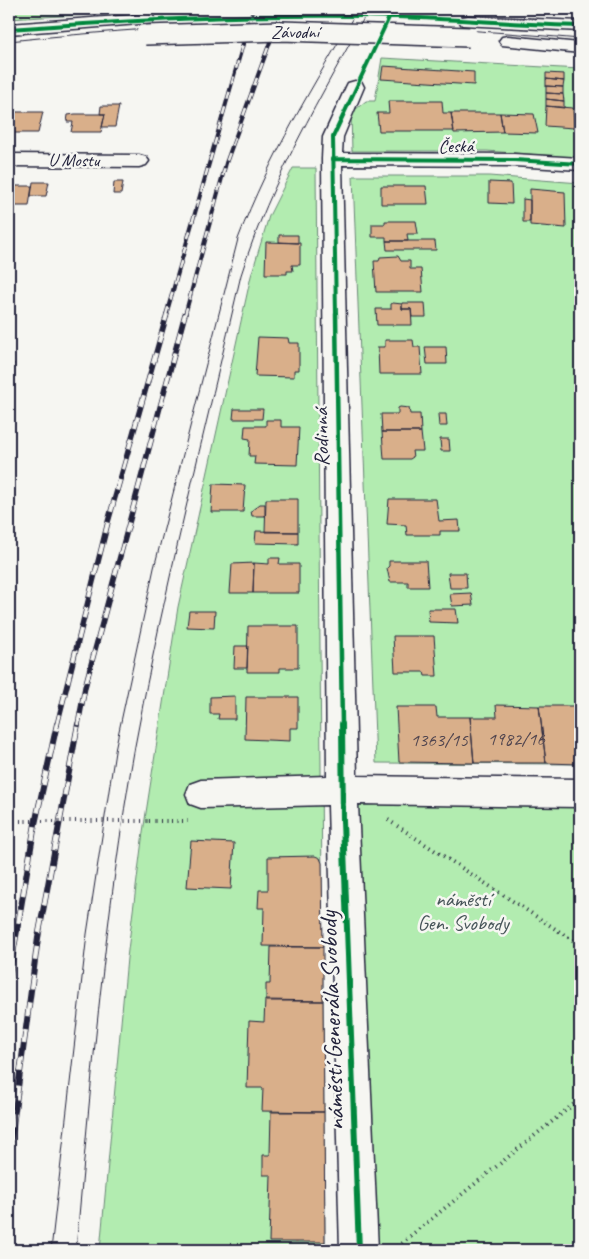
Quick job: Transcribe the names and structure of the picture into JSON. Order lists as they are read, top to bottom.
{
  "streets": {
    "street": [
      "Závodní",
      "Česká",
      "U Mostu",
      "Rodinná",
      "náměstí Generála Svobody"
    ]
  },
  "crossings": [
    ["Česká", "Rodinná"],
    ["Rodinná", "náměstí Generála Svobody"]
  ],
  "parks": ["náměstí Gen. Svobody"],
  "house_numbers": ["1982/16", "1363/15"]
}
